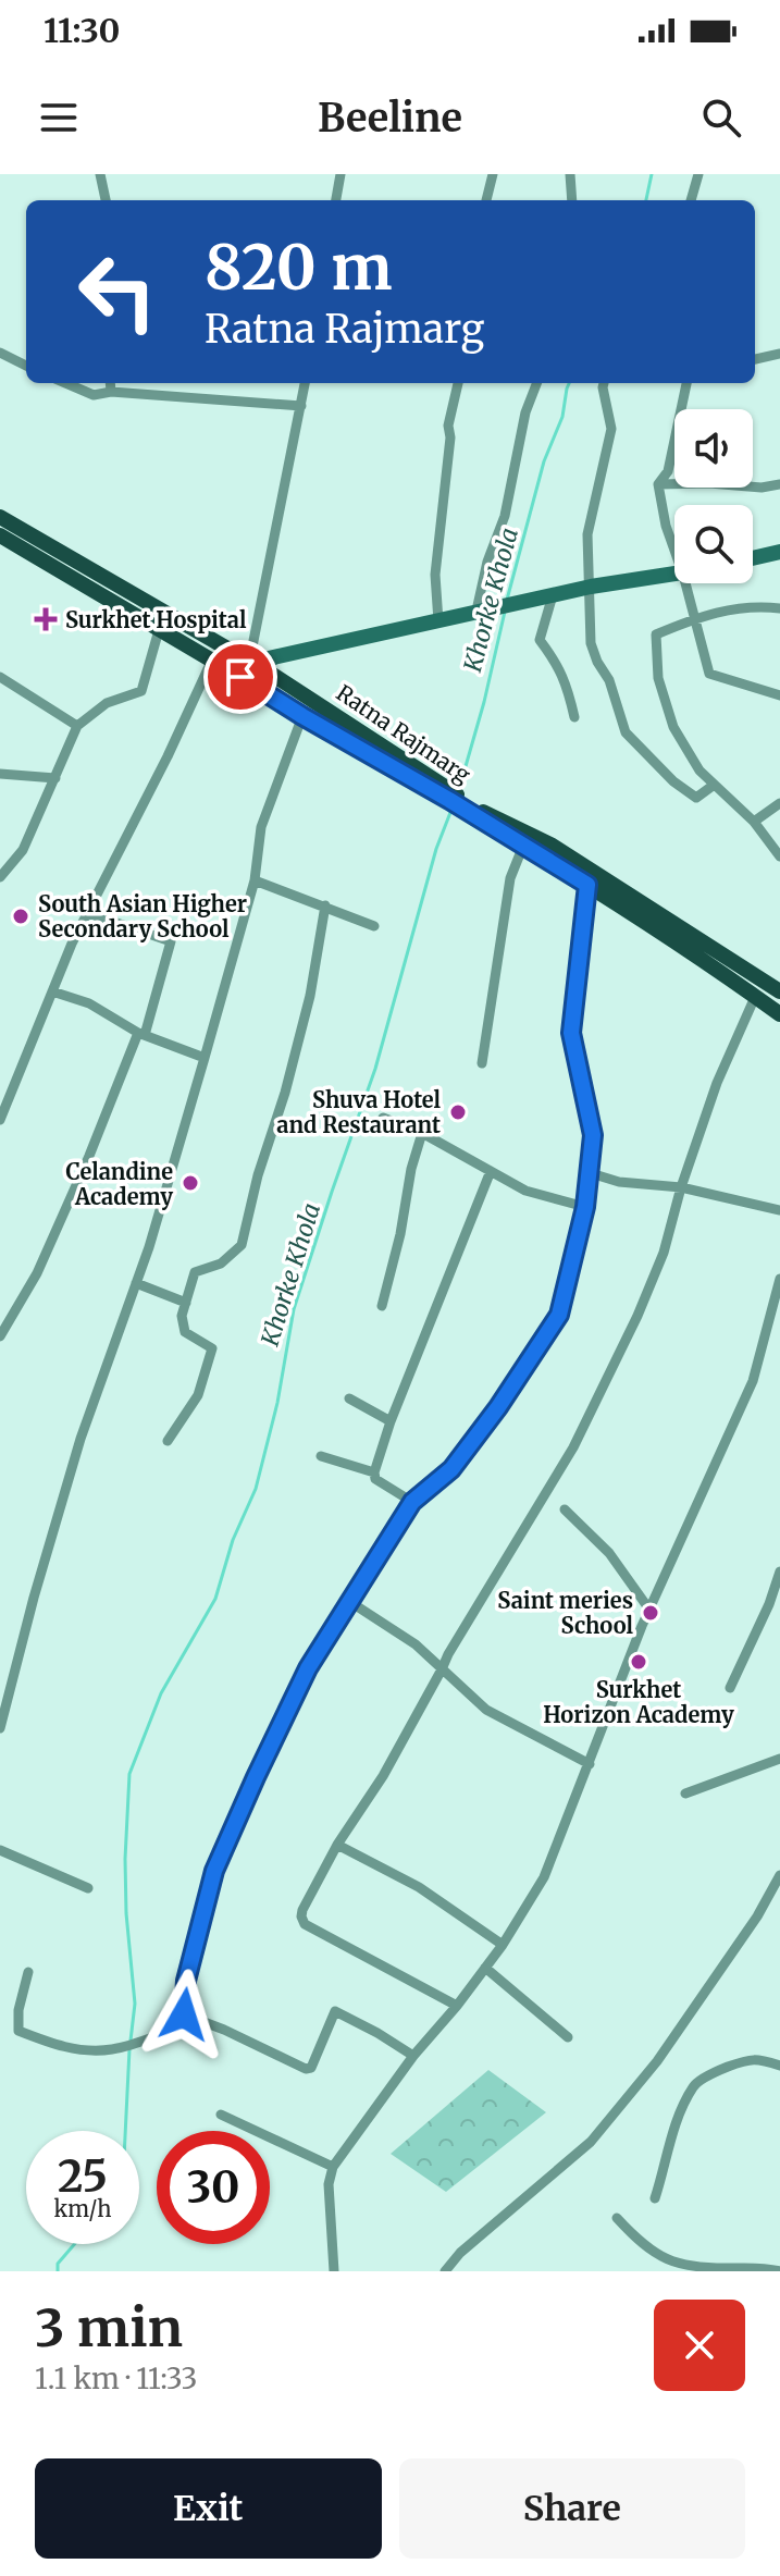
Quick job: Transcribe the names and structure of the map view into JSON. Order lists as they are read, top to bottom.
{
  "streets": {
    "main road": ["Ratna Rajmarg"]
  },
  "water": ["Khorke Khola"],
  "places": {
    "health": ["Surkhet Hospital"],
    "other": [
      "South Asian Higher Secondary School",
      "Shuva Hotel and Restaurant",
      "Celandine Academy",
      "Saint meries School",
      "Surkhet Horizon Academy"
    ]
  },
  "page": {
    "status": "11:30",
    "header": "Beeline",
    "turn": ["820 m", "Ratna Rajmarg"],
    "speed": "25 km/h",
    "limit": "30",
    "heading": ["3 min", "1.1 km · 11:33"],
    "buttons": ["Exit", "Share"]
  }
}
